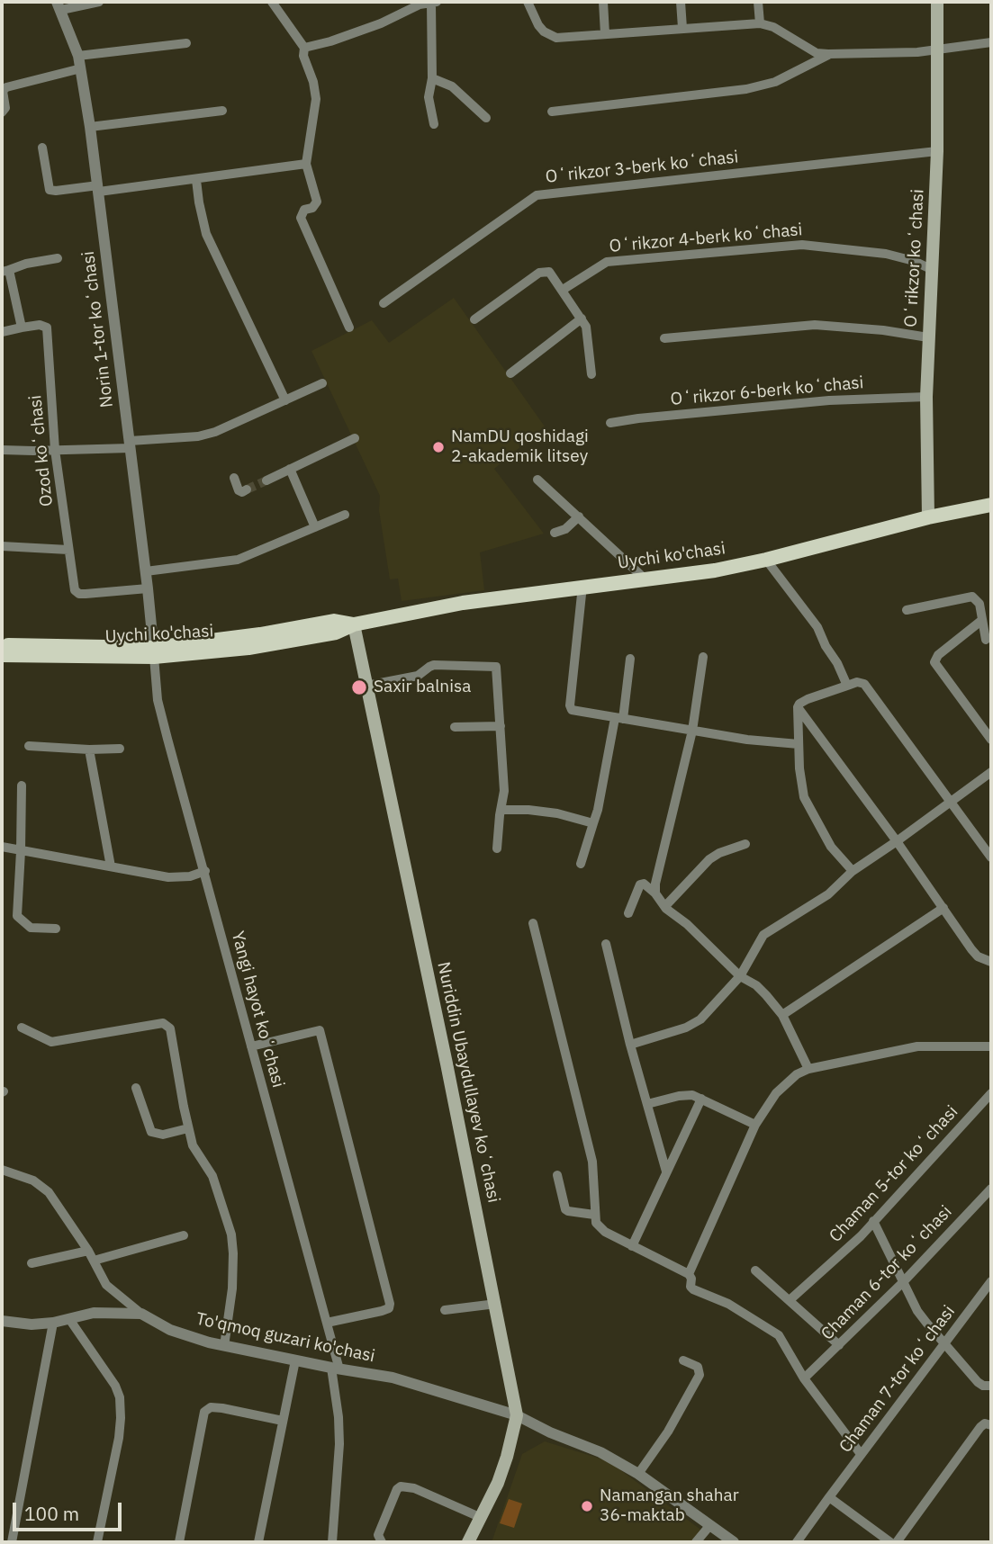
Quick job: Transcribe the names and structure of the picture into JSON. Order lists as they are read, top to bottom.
{
  "streets": {
    "main road": ["Oʻrikzor koʻchasi", "Uychi ko'chasi", "Nuriddin Ubaydullayev koʻchasi"],
    "street": [
      "Oʻrikzor 3-berk koʻchasi",
      "Oʻrikzor 4-berk koʻchasi",
      "Norin 1-tor koʻchasi",
      "Oʻrikzor 6-berk koʻchasi",
      "Ozod koʻchasi",
      "Yangi hayot koʻchasi",
      "Chaman 5-tor koʻchasi",
      "Chaman 6-tor koʻchasi",
      "To'qmoq guzari ko'chasi",
      "Chaman 7-tor koʻchasi"
    ]
  },
  "crossings": [
    ["Oʻrikzor 3-berk koʻchasi", "Oʻrikzor koʻchasi"],
    ["Oʻrikzor 4-berk koʻchasi", "Oʻrikzor koʻchasi"],
    ["Oʻrikzor koʻchasi", "Oʻrikzor 6-berk koʻchasi"],
    ["Oʻrikzor koʻchasi", "Uychi ko'chasi"],
    ["Norin 1-tor koʻchasi", "Ozod koʻchasi"],
    ["Norin 1-tor koʻchasi", "Uychi ko'chasi"],
    ["Norin 1-tor koʻchasi", "Yangi hayot koʻchasi"],
    ["Uychi ko'chasi", "Yangi hayot koʻchasi"],
    ["Uychi ko'chasi", "Nuriddin Ubaydullayev koʻchasi"],
    ["Yangi hayot koʻchasi", "To'qmoq guzari ko'chasi"],
    ["Nuriddin Ubaydullayev koʻchasi", "To'qmoq guzari ko'chasi"]
  ],
  "places": ["NamDU qoshidagi 2-akademik litsey", "Saxir balnisa", "Namangan shahar 36-maktab"],
  "scale_bar": "100 m"
}
